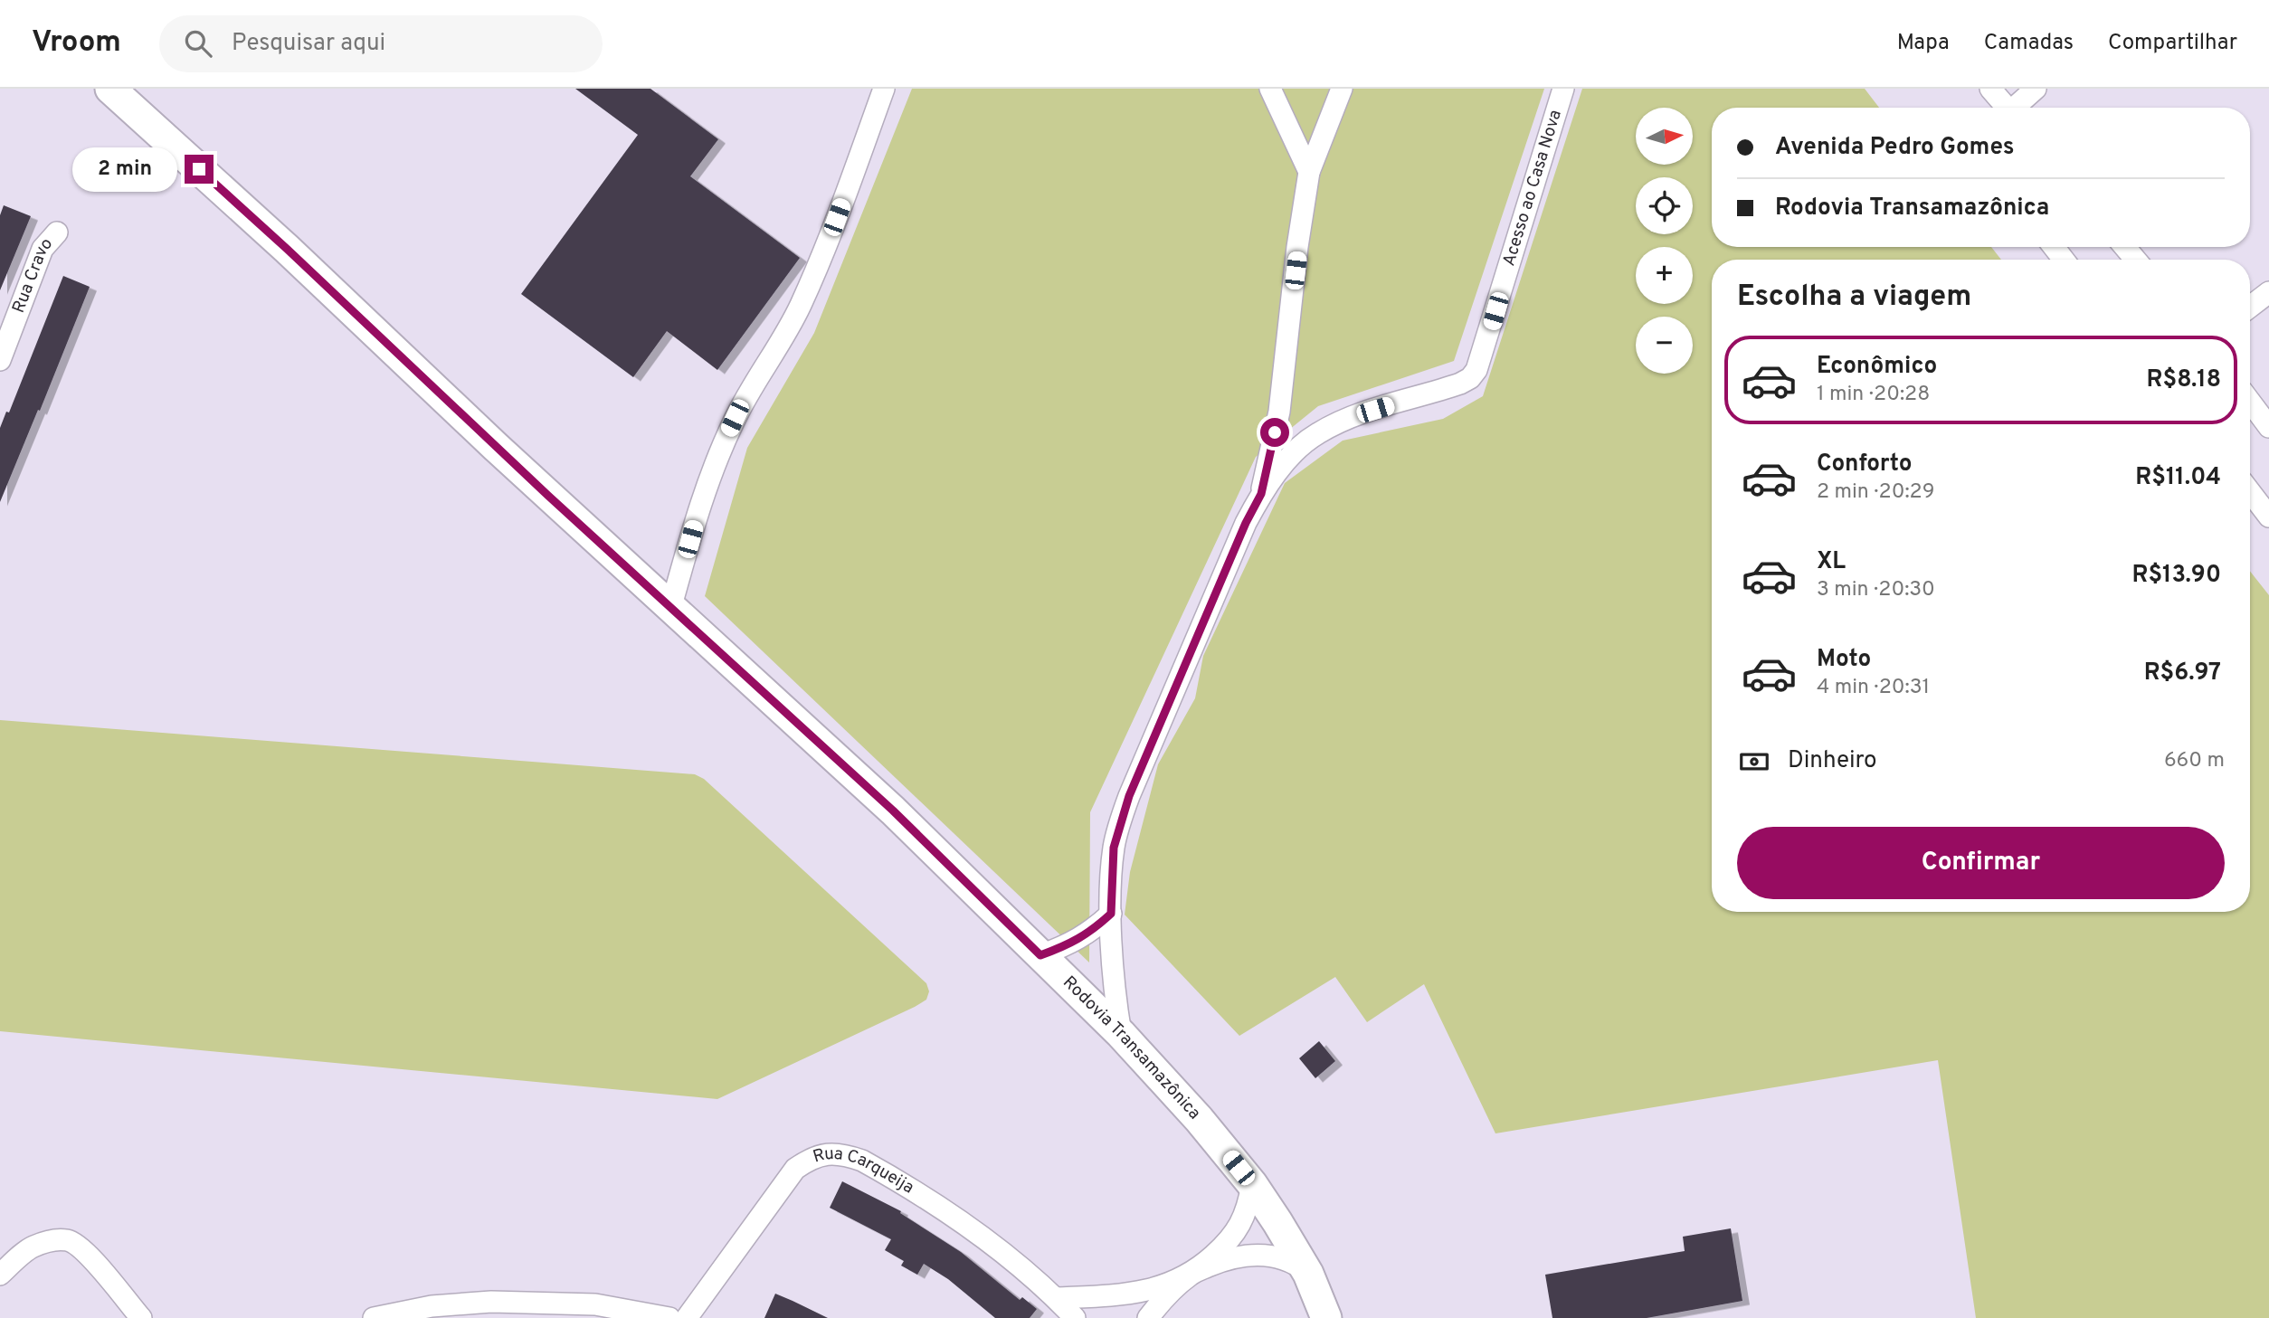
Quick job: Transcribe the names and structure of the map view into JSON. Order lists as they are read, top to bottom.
{
  "streets": {
    "highway": ["Rodovia Transamazônica"],
    "street": ["Acesso ao Casa Nova", "Rua Cravo", "Rua Carqueija"]
  },
  "crossings": [
    ["Acesso ao Casa Nova", "Rodovia Transamazônica"]
  ],
  "north": "right",
  "page": {
    "header": "Vroom",
    "search": "Pesquisar aqui",
    "nav": ["Mapa", "Camadas", "Compartilhar"],
    "map_buttons": ["+", "−"],
    "banner": ["Avenida Pedro Gomes", "Rodovia Transamazônica"],
    "bubble": "2 min",
    "heading": "Escolha a viagem",
    "list": [
      {
        "name": "Econômico",
        "note": "1 min · 20:28",
        "value": "R$8.18"
      },
      {
        "name": "Conforto",
        "note": "2 min · 20:29",
        "value": "R$11.04"
      },
      {
        "name": "XL",
        "note": "3 min · 20:30",
        "value": "R$13.90"
      },
      {
        "name": "Moto",
        "note": "4 min · 20:31",
        "value": "R$6.97"
      }
    ],
    "pay": ["Dinheiro", "660 m"],
    "buttons": "Confirmar"
  }
}
